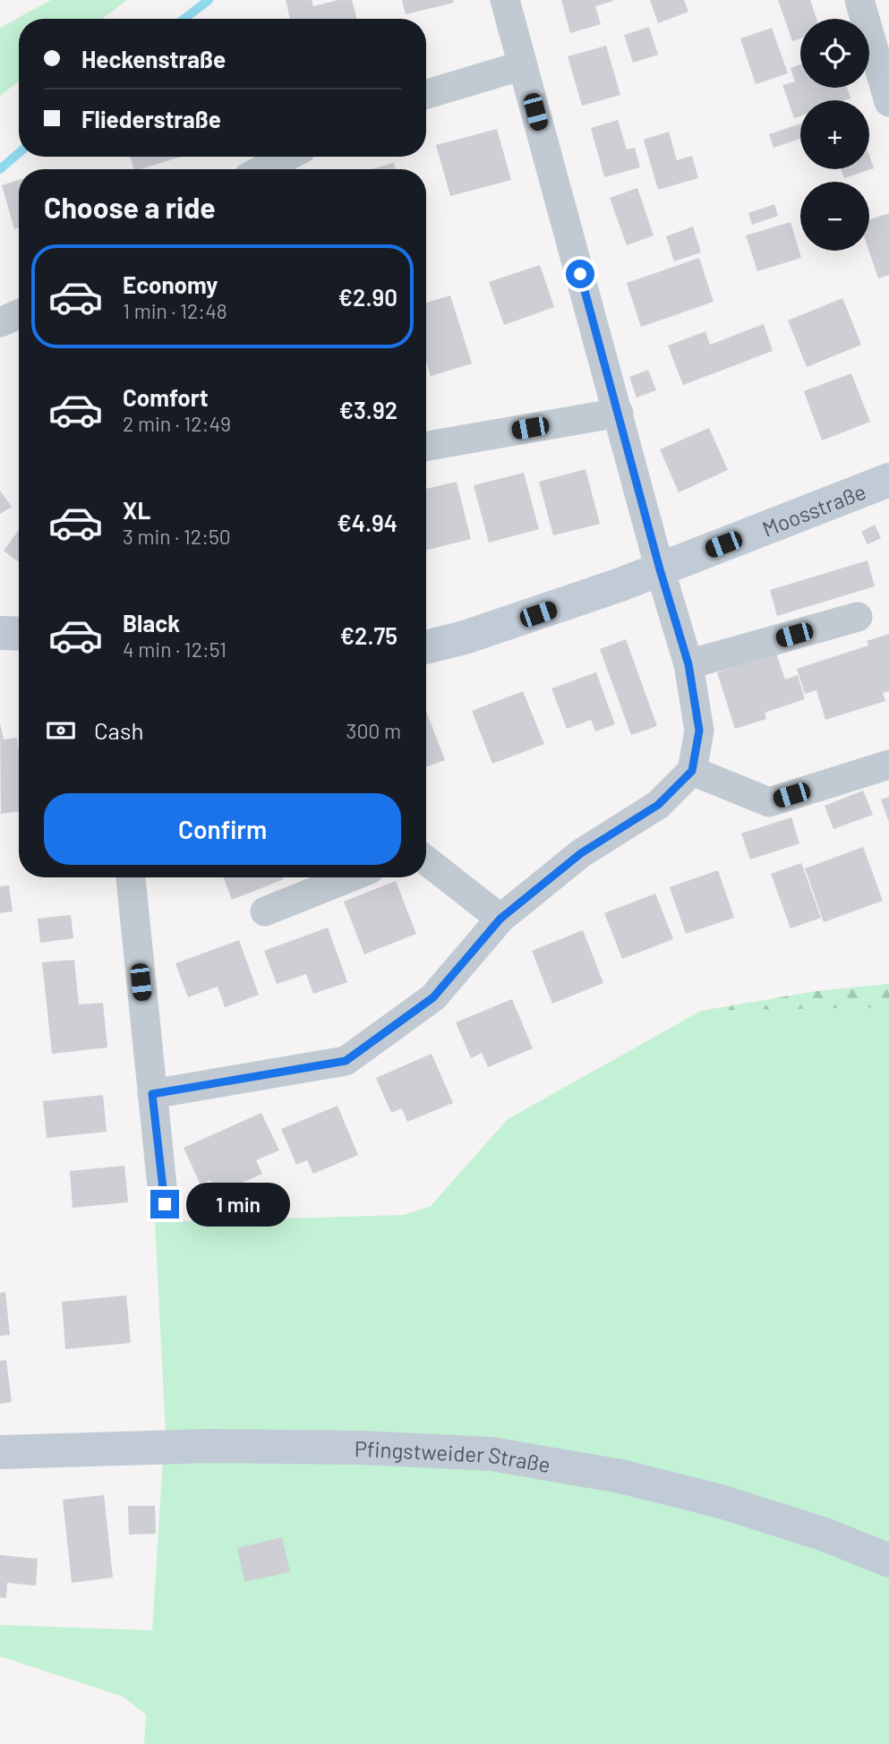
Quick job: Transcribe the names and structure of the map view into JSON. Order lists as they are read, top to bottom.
{
  "streets": {
    "street": ["Moosstraße", "Pfingstweider Straße"]
  },
  "page": {
    "map_buttons": ["+", "−"],
    "banner": ["Heckenstraße", "Fliederstraße"],
    "heading": "Choose a ride",
    "list": [
      {
        "name": "Economy",
        "note": "1 min · 12:48",
        "value": "€2.90"
      },
      {
        "name": "Comfort",
        "note": "2 min · 12:49",
        "value": "€3.92"
      },
      {
        "name": "XL",
        "note": "3 min · 12:50",
        "value": "€4.94"
      },
      {
        "name": "Black",
        "note": "4 min · 12:51",
        "value": "€2.75"
      }
    ],
    "pay": ["Cash", "300 m"],
    "buttons": "Confirm",
    "bubble": "1 min"
  }
}
